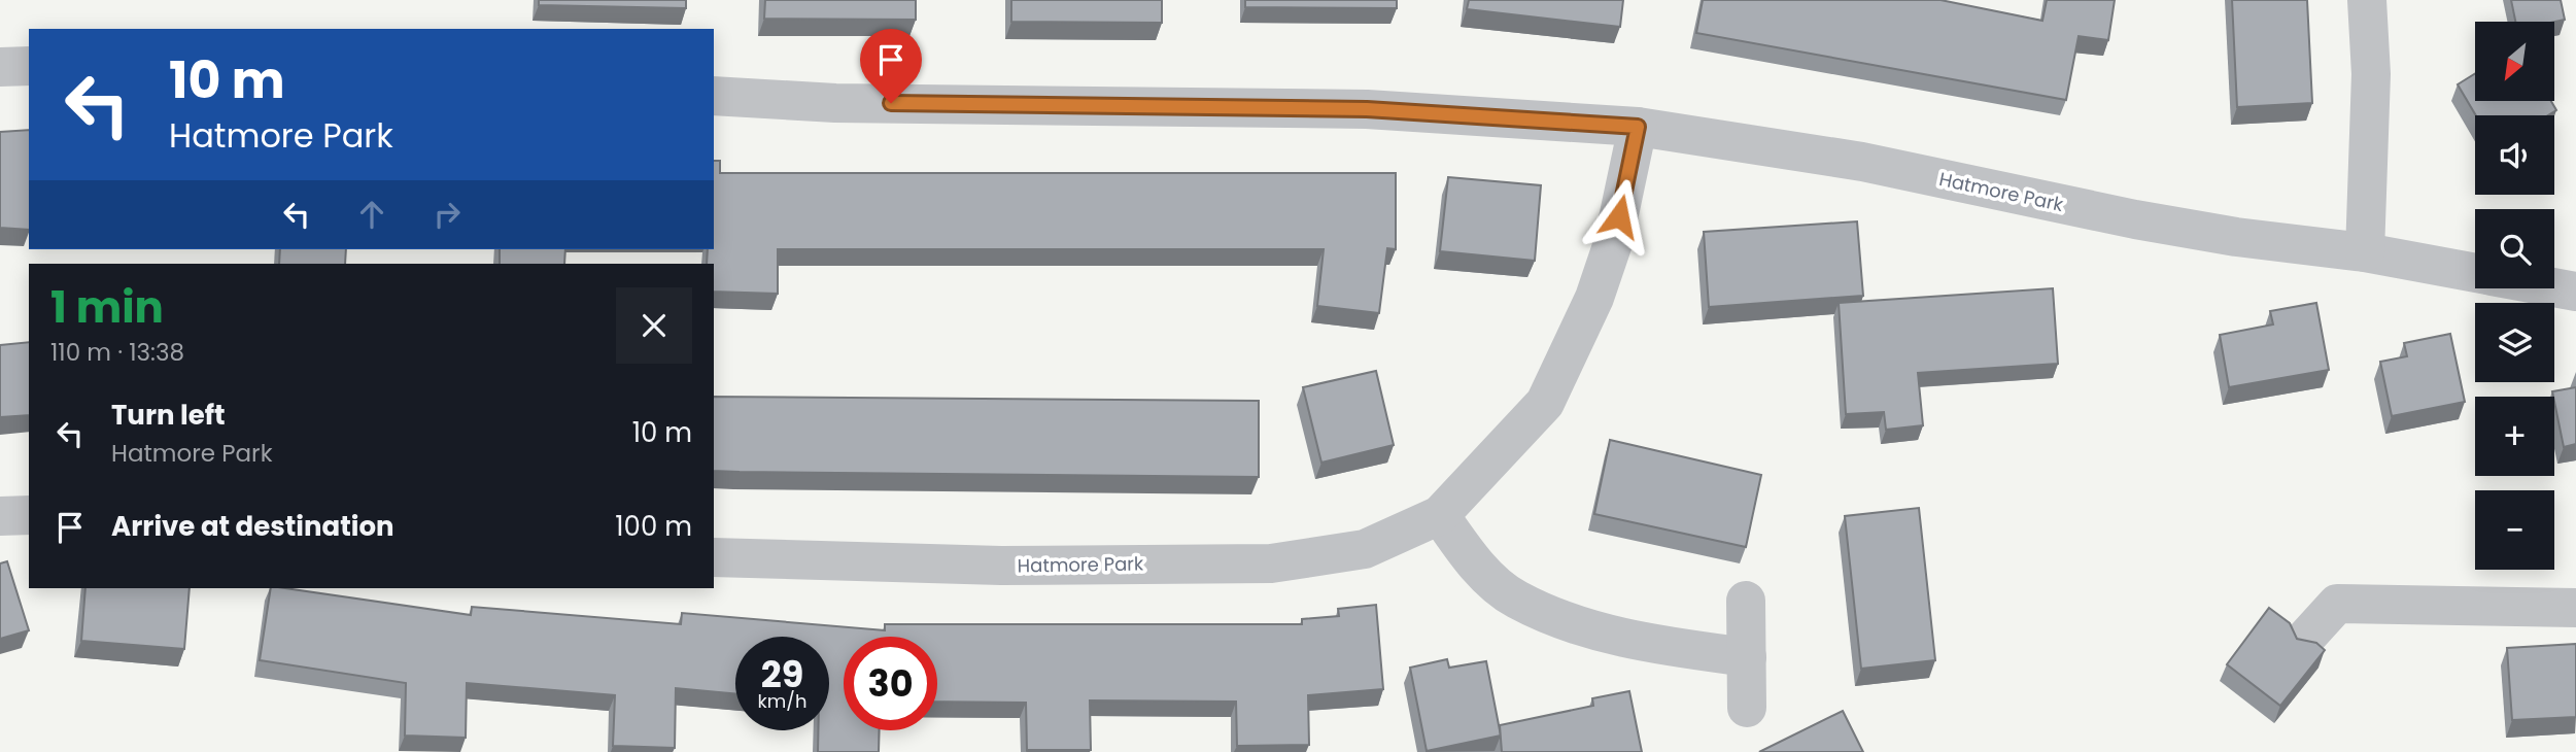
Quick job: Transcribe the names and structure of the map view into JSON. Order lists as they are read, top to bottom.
{
  "streets": {
    "street": ["Hatmore Park"]
  },
  "north": "bottom left",
  "page": {
    "map_buttons": ["+", "−"],
    "turn": ["10 m", "Hatmore Park"],
    "heading": ["1 min", "110 m · 13:38"],
    "list": [
      {
        "name": "Turn left",
        "note": "Hatmore Park",
        "value": "10 m"
      },
      {
        "name": "Arrive at destination",
        "value": "100 m"
      }
    ],
    "speed": "29 km/h",
    "limit": "30"
  }
}
